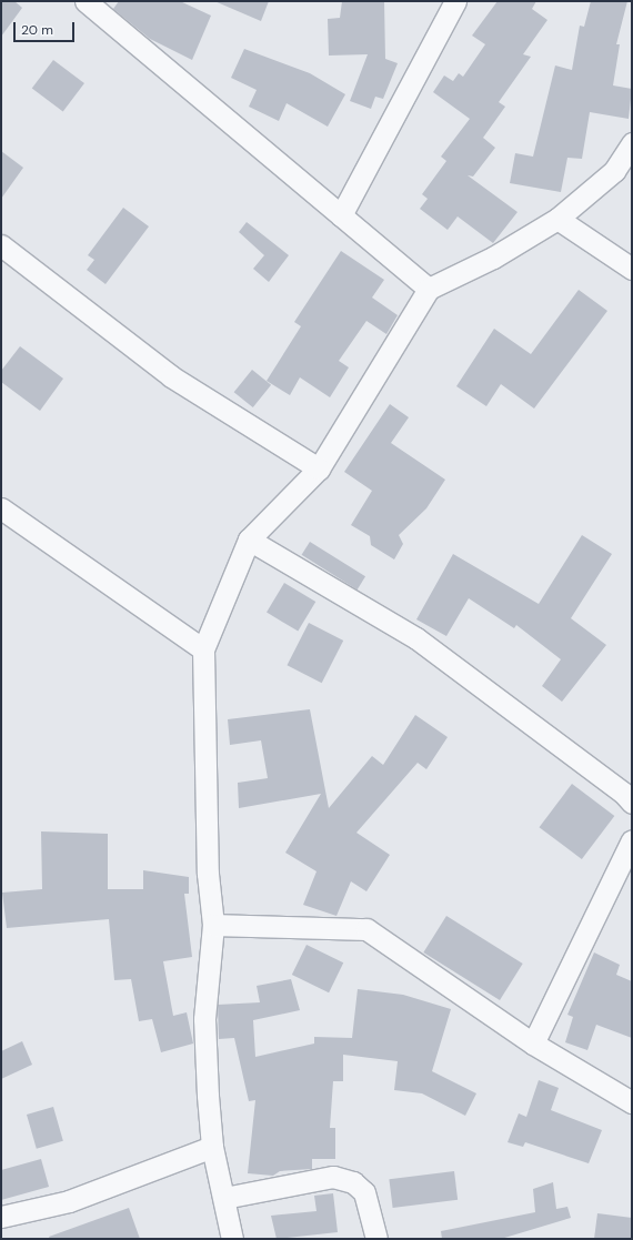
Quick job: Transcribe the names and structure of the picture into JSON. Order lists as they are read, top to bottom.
{
  "scale_bar": "20 m"
}
